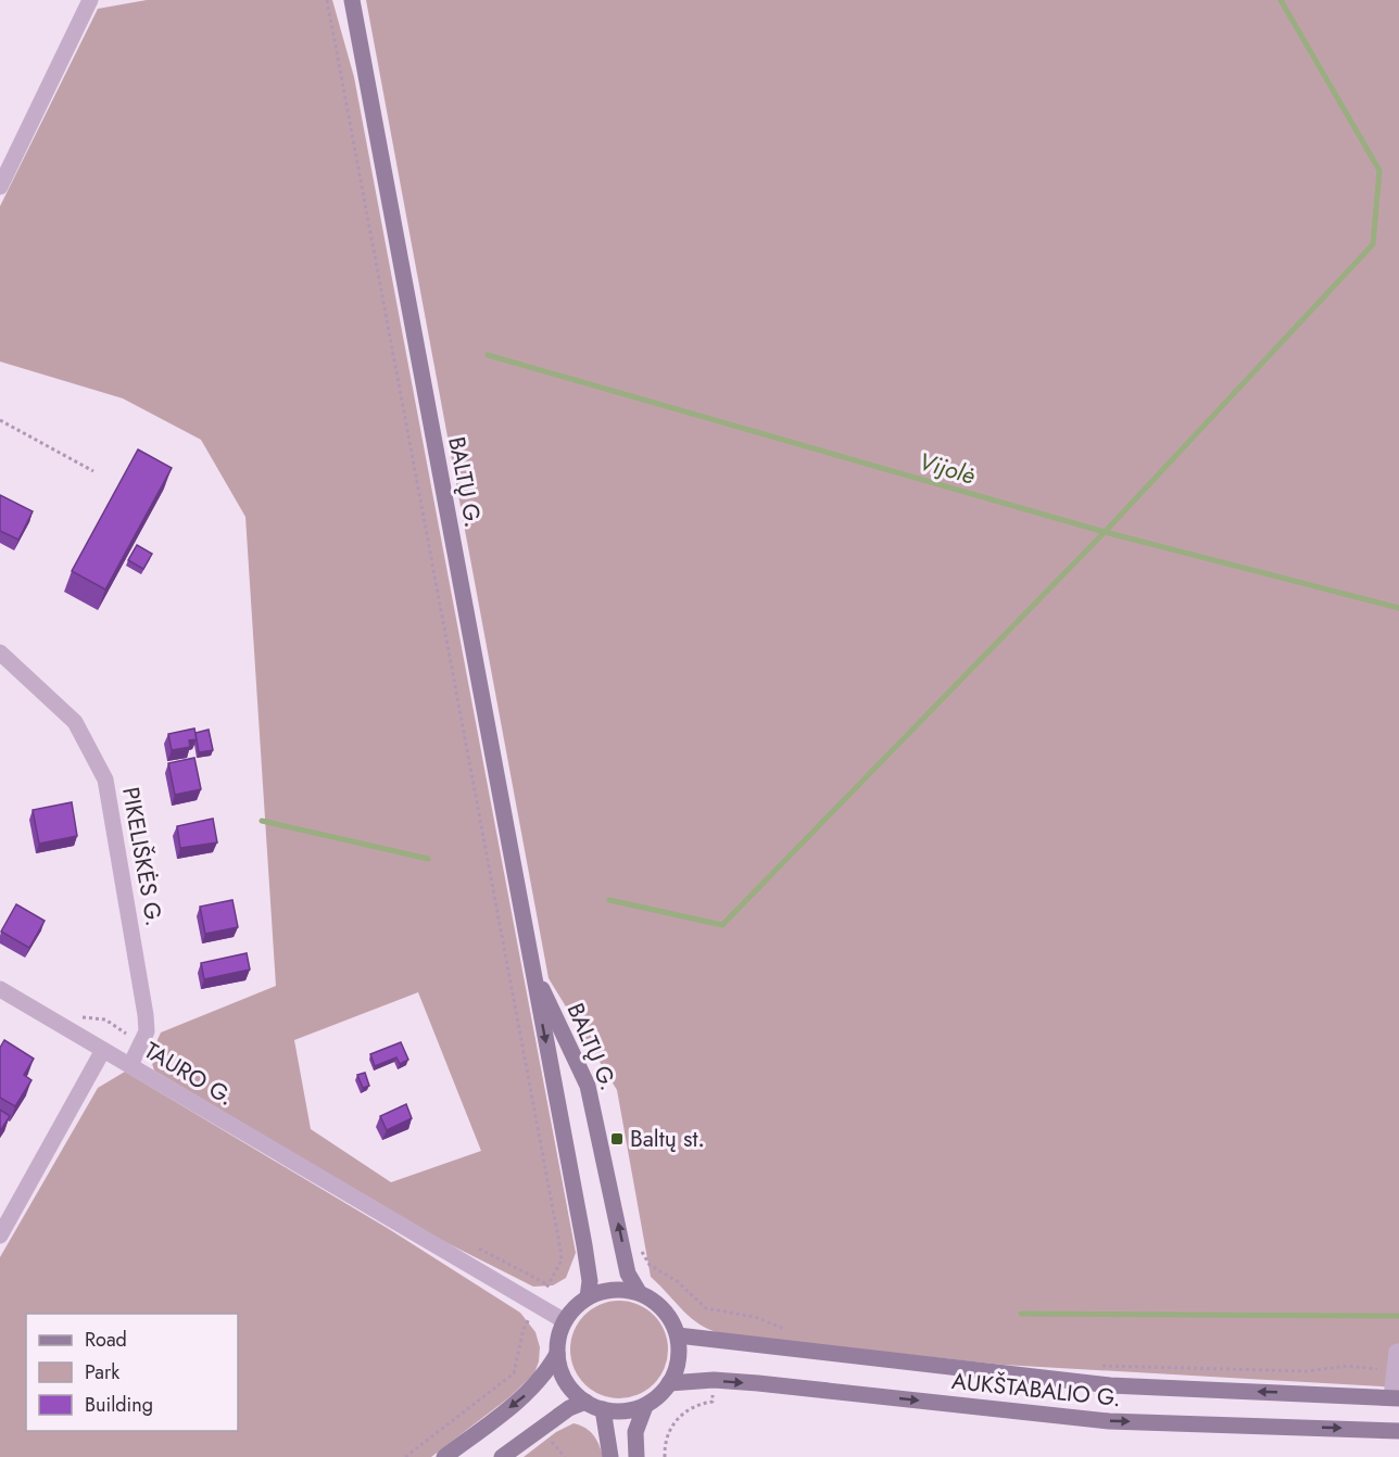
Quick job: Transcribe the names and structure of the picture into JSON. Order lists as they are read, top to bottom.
{
  "streets": {
    "main road": ["BALTŲ G.", "AUKŠTABALIO G."],
    "street": ["PIKELIŠKĖS G.", "TAURO G."]
  },
  "crossings": [
    ["BALTŲ G.", "TAURO G."],
    ["BALTŲ G.", "AUKŠTABALIO G."],
    ["PIKELIŠKĖS G.", "TAURO G."],
    ["TAURO G.", "AUKŠTABALIO G."]
  ],
  "water": ["Vijolė"],
  "places": {
    "transit": ["Baltų st."]
  },
  "legend": ["Road", "Park", "Building"]
}
